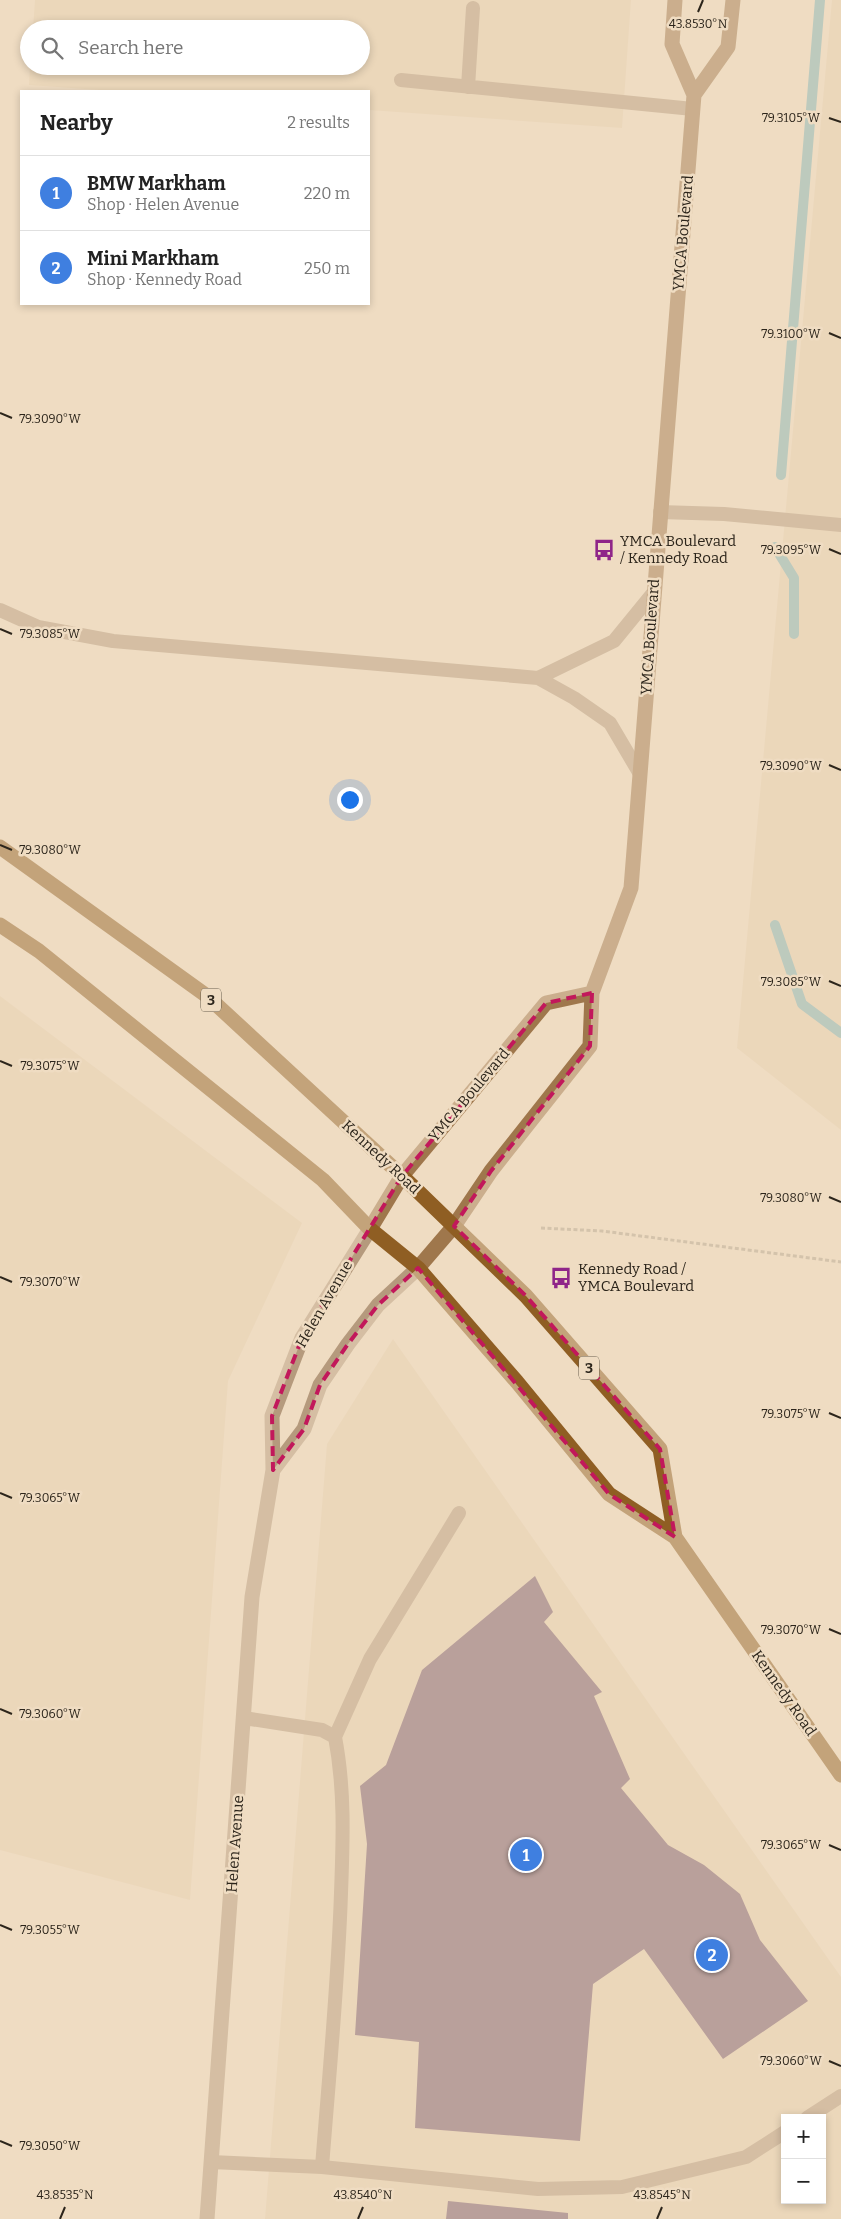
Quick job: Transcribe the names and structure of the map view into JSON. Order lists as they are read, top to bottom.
{
  "streets": {
    "main road": ["YMCA Boulevard", "3", "Kennedy Road"],
    "street": ["Helen Avenue"]
  },
  "crossings": [
    ["YMCA Boulevard", "Kennedy Road"],
    ["YMCA Boulevard", "Helen Avenue"],
    ["Kennedy Road", "Helen Avenue"]
  ],
  "places": {
    "bus stop": ["YMCA Boulevard / Kennedy Road", "Kennedy Road / YMCA Boulevard"]
  },
  "page": {
    "search": "Search here",
    "heading": ["Nearby", "2 results"],
    "list": [
      {
        "mark": "1",
        "name": "BMW Markham",
        "note": "Shop · Helen Avenue",
        "value": "220 m"
      },
      {
        "mark": "2",
        "name": "Mini Markham",
        "note": "Shop · Kennedy Road",
        "value": "250 m"
      }
    ],
    "pins": ["1", "2"],
    "map_buttons": ["+", "−"]
  },
  "coordinates": [
    "43.8530°N",
    "79.3105°W",
    "79.3100°W",
    "79.3090°W",
    "79.3095°W",
    "79.3085°W",
    "79.3080°W",
    "79.3075°W",
    "79.3070°W",
    "79.3065°W",
    "79.3060°W",
    "79.3055°W",
    "79.3050°W",
    "43.8535°N",
    "43.8540°N",
    "43.8545°N"
  ]
}
